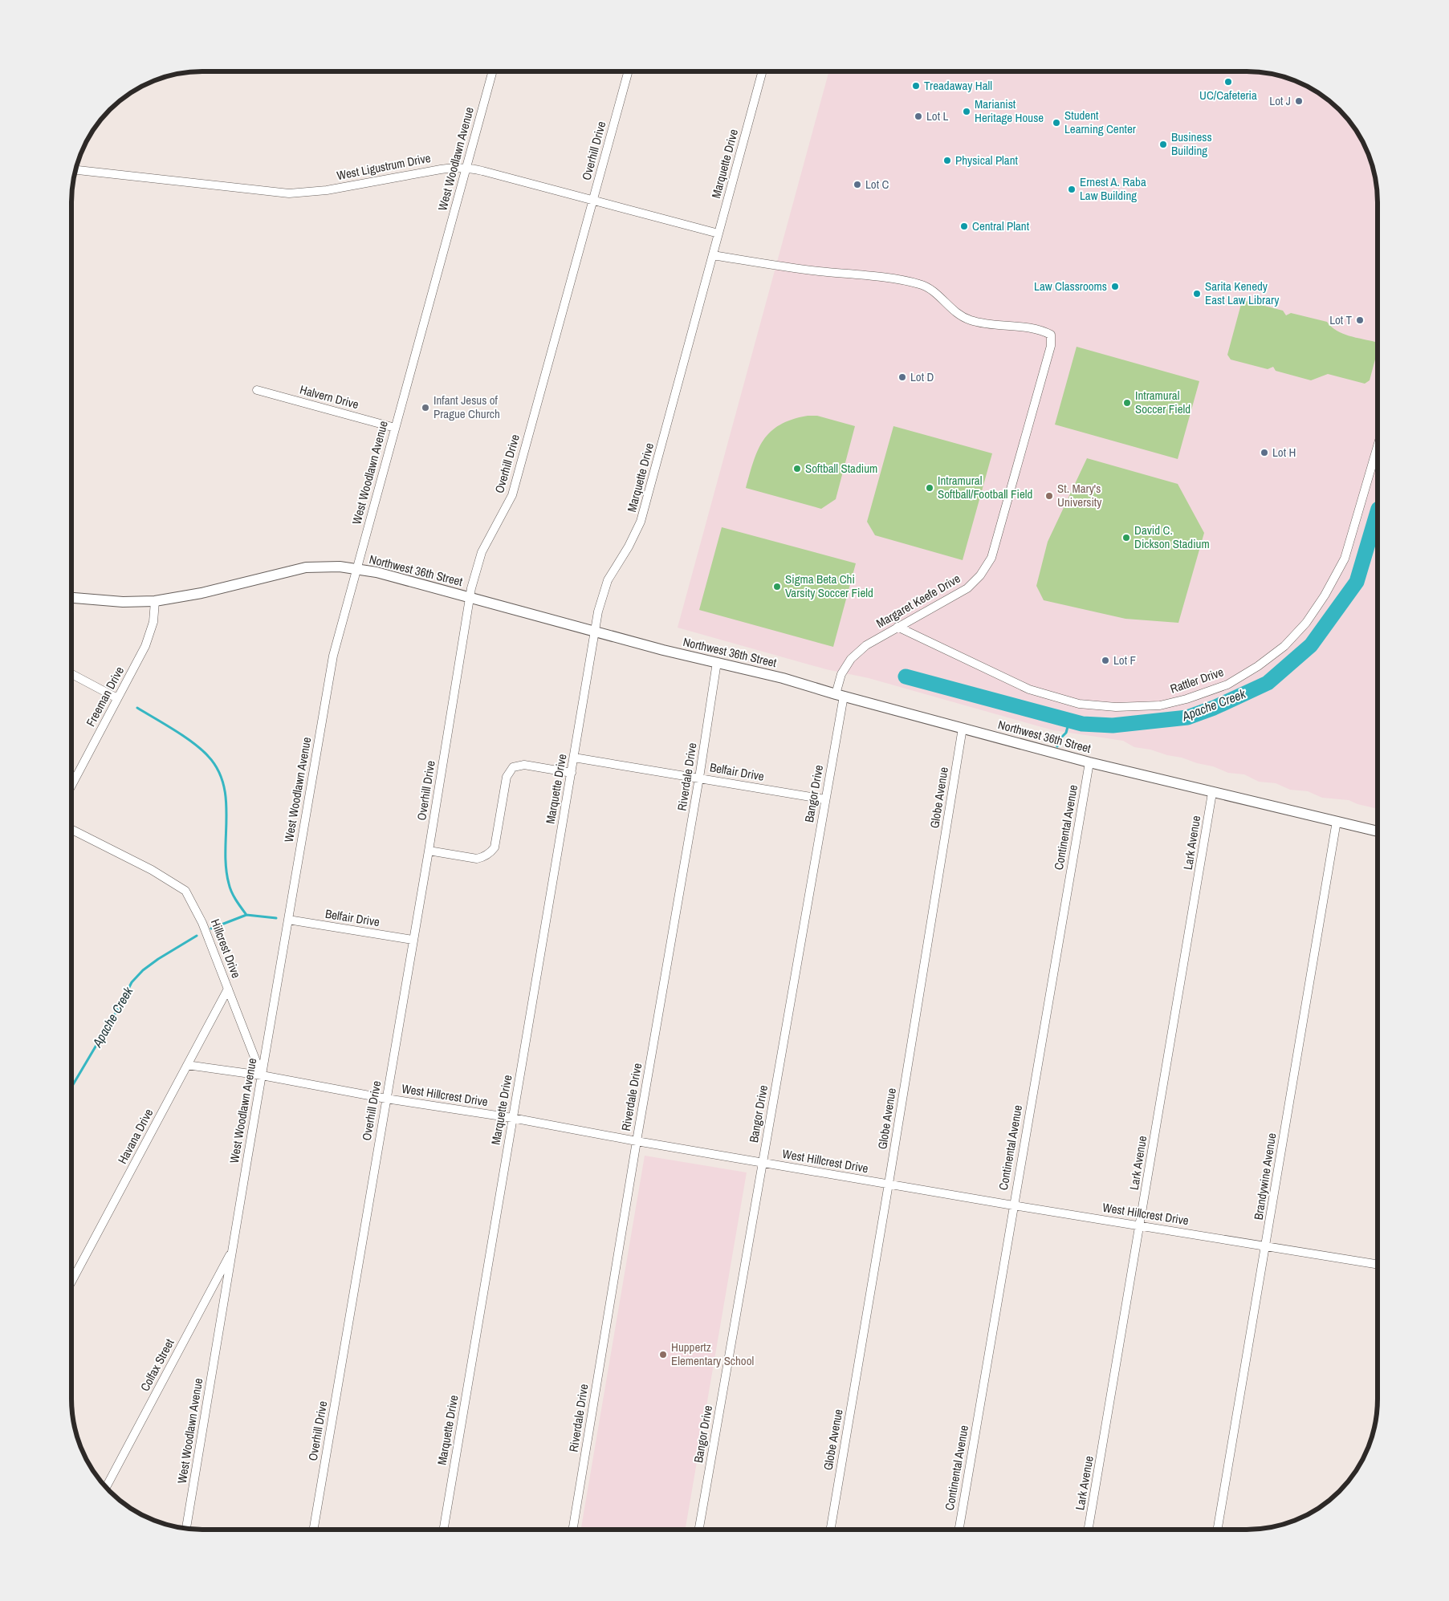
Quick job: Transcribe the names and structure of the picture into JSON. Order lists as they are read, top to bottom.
{
  "streets": {
    "main road": ["Northwest 36th Street"],
    "street": [
      "Overhill Drive",
      "West Woodlawn Avenue",
      "Marquette Drive",
      "West Ligustrum Drive",
      "Halvern Drive",
      "Margaret Keefe Drive",
      "Rattler Drive",
      "Freeman Drive",
      "Belfair Drive",
      "Riverdale Drive",
      "Bangor Drive",
      "Globe Avenue",
      "Continental Avenue",
      "Lark Avenue",
      "Hillcrest Drive",
      "West Hillcrest Drive",
      "Havana Drive",
      "Brandywine Avenue",
      "Colfax Street"
    ]
  },
  "crossings": [
    ["Overhill Drive", "West Ligustrum Drive"],
    ["Overhill Drive", "Northwest 36th Street"],
    ["Overhill Drive", "Belfair Drive"],
    ["Overhill Drive", "West Hillcrest Drive"],
    ["West Woodlawn Avenue", "West Ligustrum Drive"],
    ["West Woodlawn Avenue", "Halvern Drive"],
    ["West Woodlawn Avenue", "Northwest 36th Street"],
    ["West Woodlawn Avenue", "Belfair Drive"],
    ["West Woodlawn Avenue", "Hillcrest Drive"],
    ["West Woodlawn Avenue", "West Hillcrest Drive"],
    ["West Woodlawn Avenue", "Colfax Street"],
    ["Marquette Drive", "West Ligustrum Drive"],
    ["Marquette Drive", "Northwest 36th Street"],
    ["Marquette Drive", "Margaret Keefe Drive"],
    ["Marquette Drive", "Belfair Drive"],
    ["Marquette Drive", "West Hillcrest Drive"],
    ["Northwest 36th Street", "Margaret Keefe Drive"],
    ["Northwest 36th Street", "Freeman Drive"],
    ["Northwest 36th Street", "Riverdale Drive"],
    ["Northwest 36th Street", "Bangor Drive"],
    ["Northwest 36th Street", "Globe Avenue"],
    ["Northwest 36th Street", "Continental Avenue"],
    ["Northwest 36th Street", "Lark Avenue"],
    ["Northwest 36th Street", "Brandywine Avenue"],
    ["Margaret Keefe Drive", "Rattler Drive"],
    ["Margaret Keefe Drive", "Bangor Drive"],
    ["Belfair Drive", "Riverdale Drive"],
    ["Belfair Drive", "Bangor Drive"],
    ["Riverdale Drive", "West Hillcrest Drive"],
    ["Bangor Drive", "West Hillcrest Drive"],
    ["Globe Avenue", "West Hillcrest Drive"],
    ["Continental Avenue", "West Hillcrest Drive"],
    ["Lark Avenue", "West Hillcrest Drive"],
    ["Hillcrest Drive", "West Hillcrest Drive"],
    ["Hillcrest Drive", "Havana Drive"],
    ["West Hillcrest Drive", "Brandywine Avenue"]
  ],
  "water": ["Apache Creek"],
  "places": [
    "UC/Cafeteria",
    "Treadaway Hall",
    "Lot J",
    "Marianist Heritage House",
    "Lot L",
    "Student Learning Center",
    "Business Building",
    "Physical Plant",
    "Lot C",
    "Ernest A. Raba Law Building",
    "Central Plant",
    "Law Classrooms",
    "Sarita Kenedy East Law Library",
    "Lot T",
    "Lot D",
    "Intramural Soccer Field",
    "Infant Jesus of Prague Church",
    "Lot H",
    "Softball Stadium",
    "Intramural Softball/Football Field",
    "St. Mary's University",
    "David C. Dickson Stadium",
    "Sigma Beta Chi Varsity Soccer Field",
    "Lot F",
    "Huppertz Elementary School"
  ]
}
